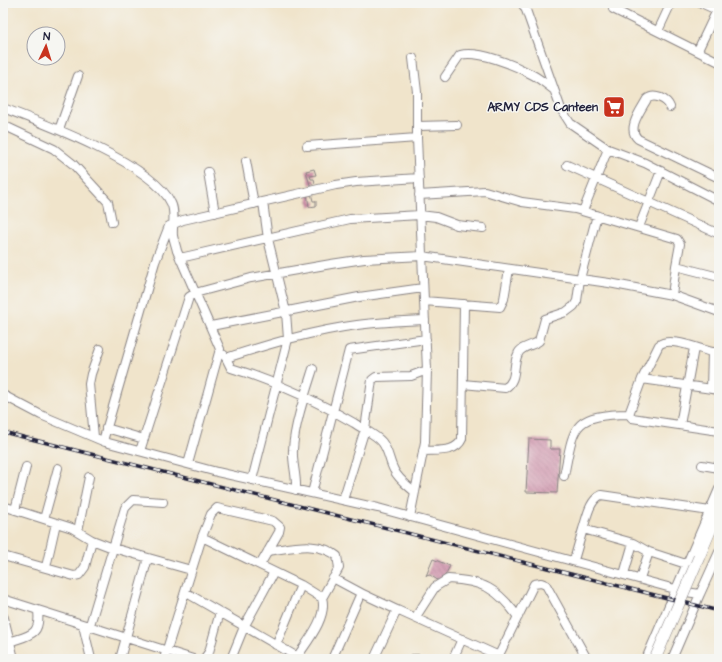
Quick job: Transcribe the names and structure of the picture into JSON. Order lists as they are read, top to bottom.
{
  "places": {
    "supermarket": ["ARMY CDS Canteen"]
  },
  "north": "top"
}
